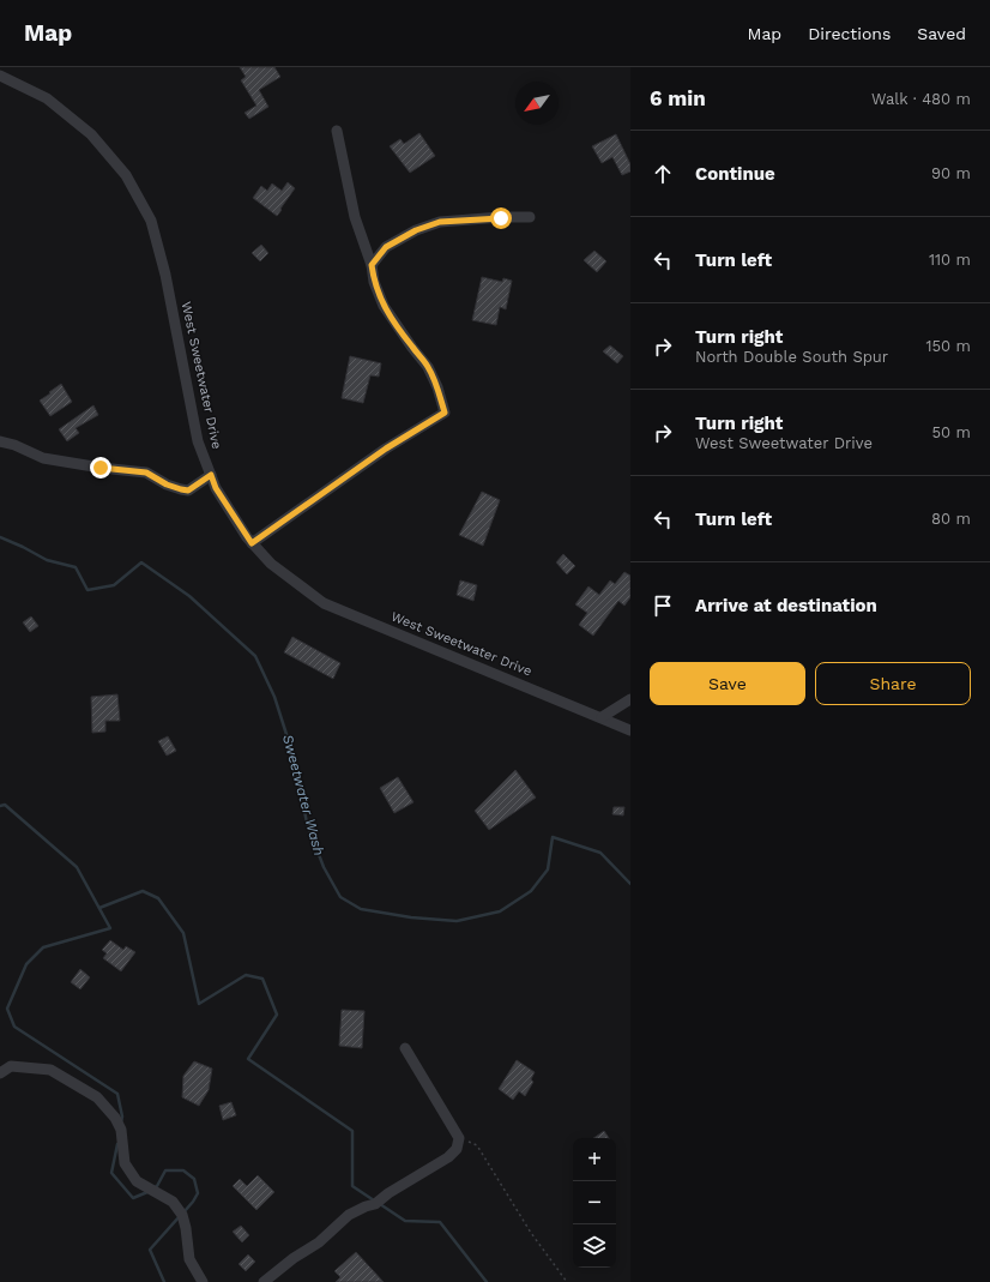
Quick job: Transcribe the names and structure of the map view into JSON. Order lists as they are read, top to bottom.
{
  "streets": {
    "street": ["West Sweetwater Drive"]
  },
  "water": ["Sweetwater Wash"],
  "north": "bottom left",
  "page": {
    "header": "Map",
    "nav": ["Map", "Directions", "Saved"],
    "heading": ["6 min", "Walk · 480 m"],
    "list": [
      ["Continue", "90 m"],
      ["Turn left", "110 m"],
      ["Turn right", "North Double South Spur", "150 m"],
      ["Turn right", "West Sweetwater Drive", "50 m"],
      ["Turn left", "80 m"],
      "Arrive at destination"
    ],
    "buttons": ["Save", "Share"],
    "map_buttons": ["+", "−"]
  }
}
